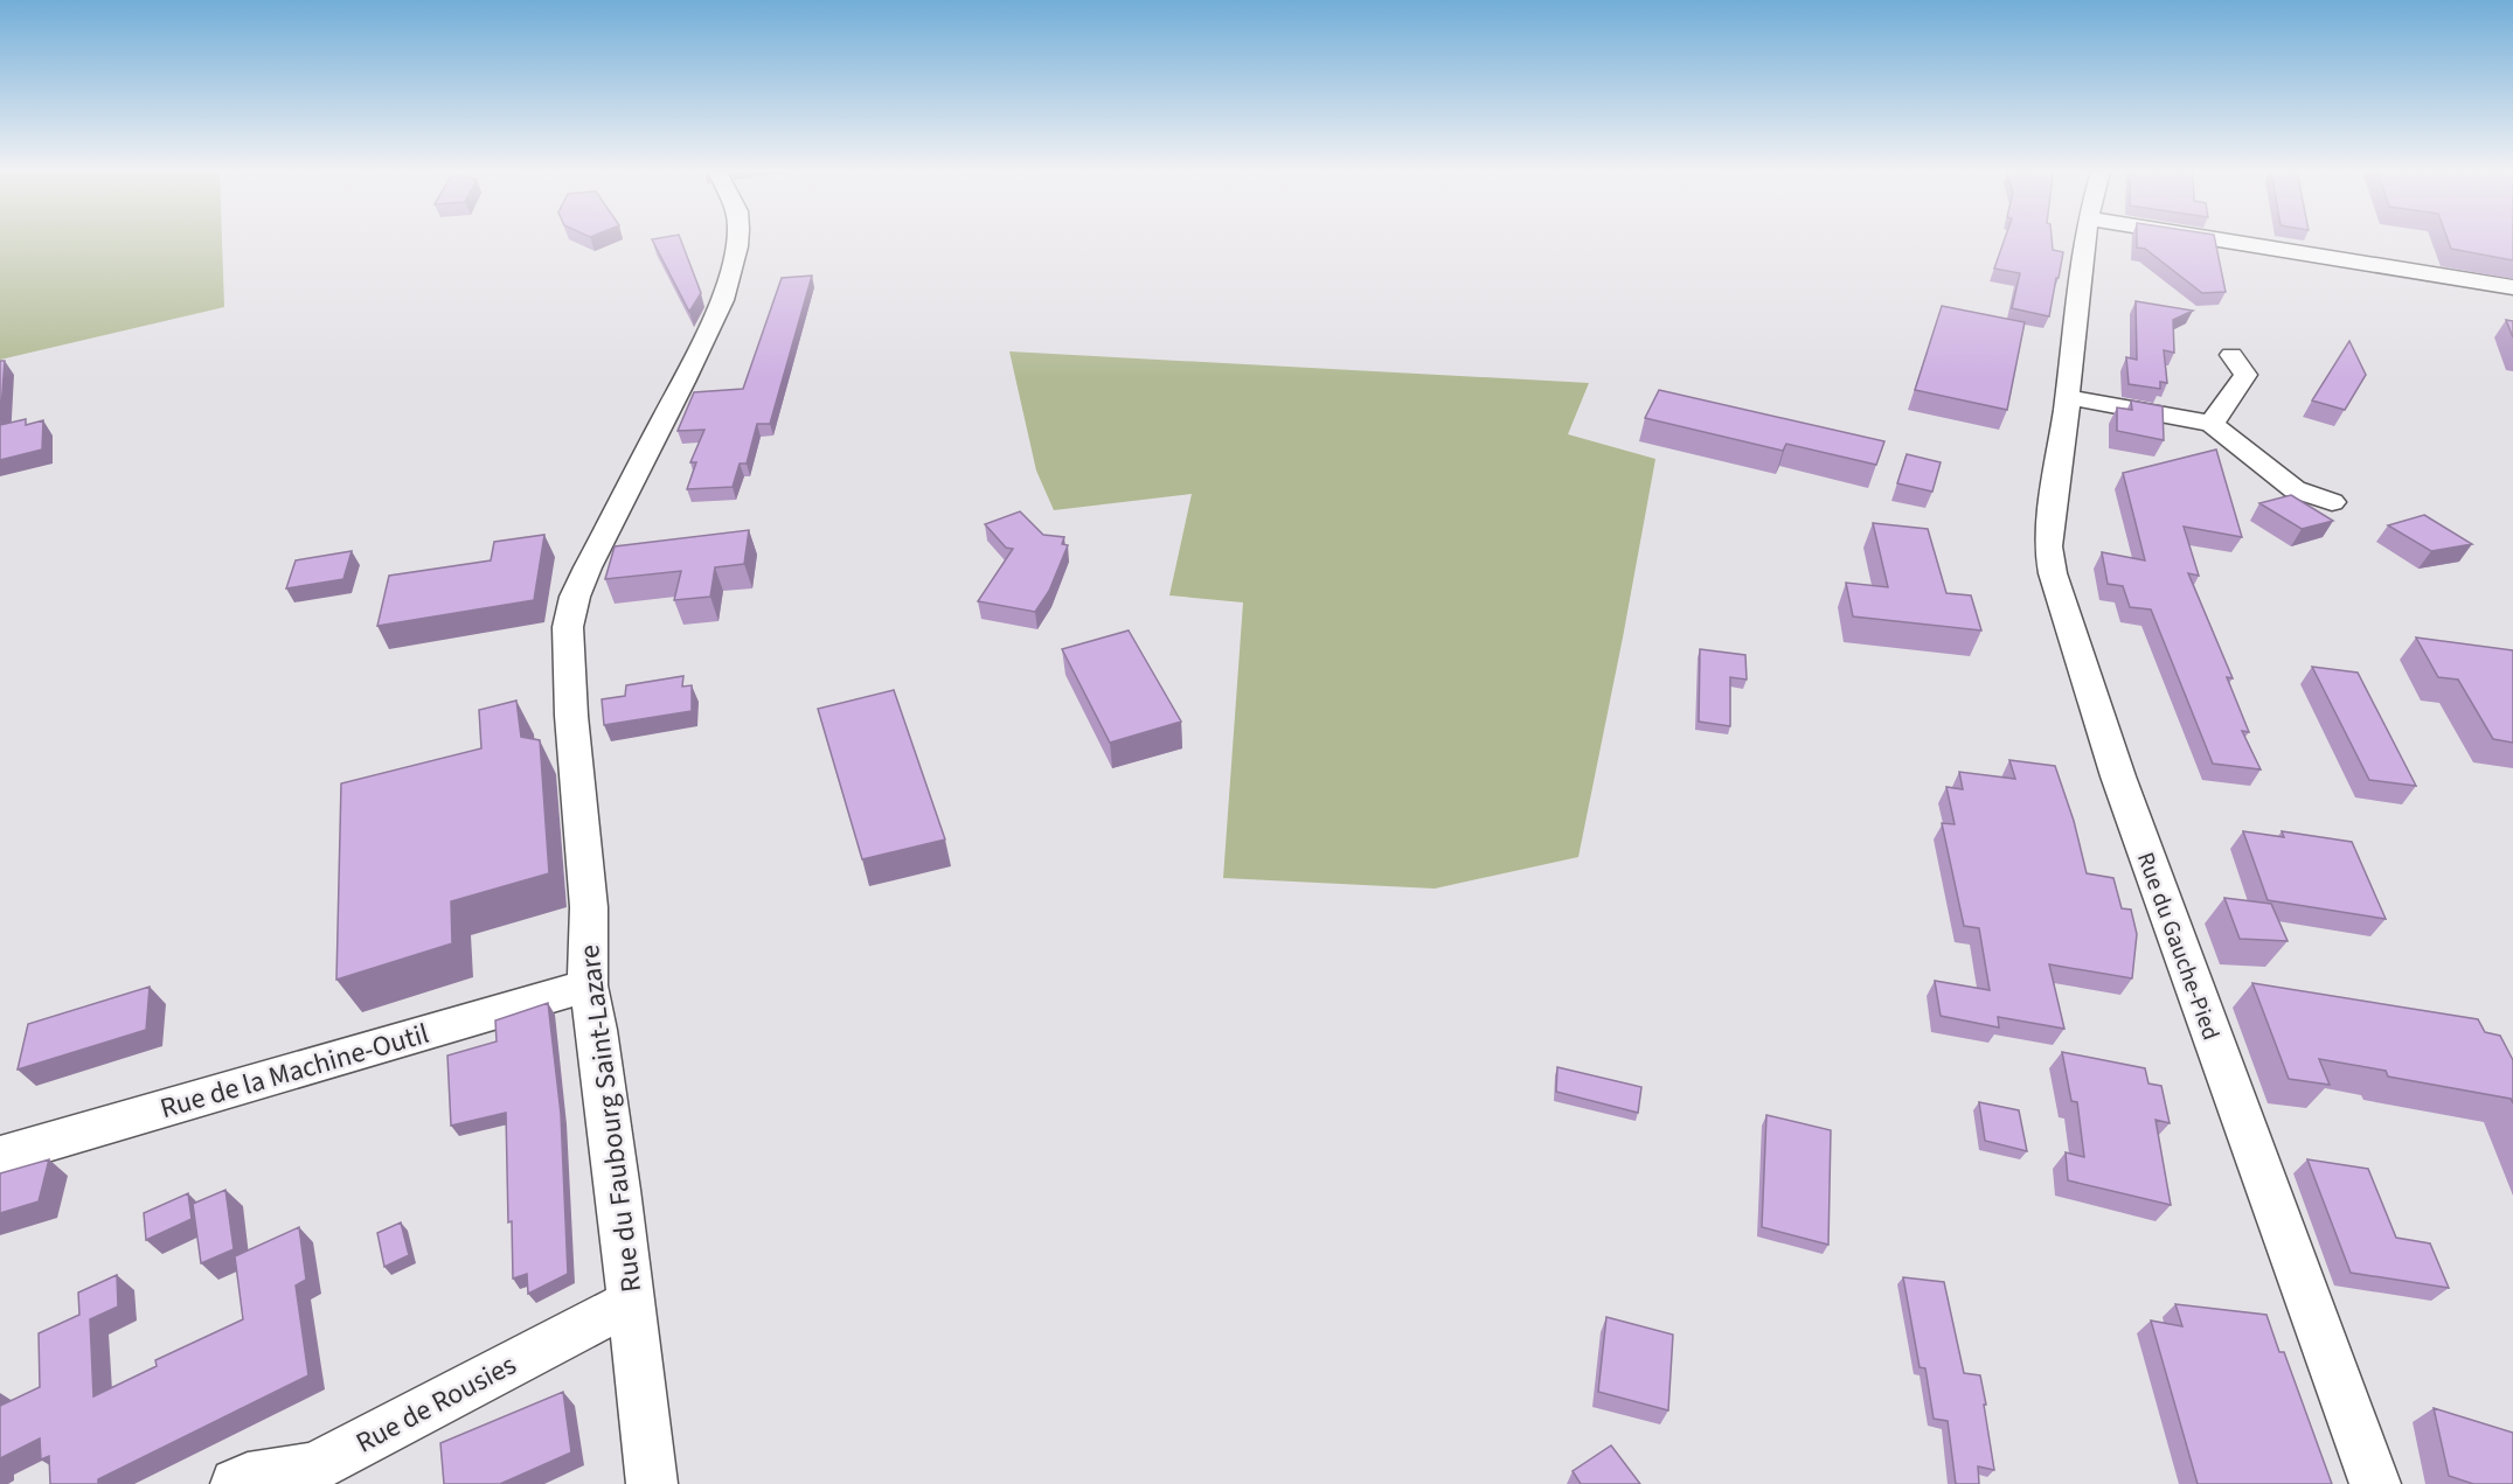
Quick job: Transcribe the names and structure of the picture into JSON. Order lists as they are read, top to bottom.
{
  "streets": {
    "street": [
      "Rue du Gauche-Pied",
      "Rue de la Machine-Outil",
      "Rue du Faubourg Saint-Lazare",
      "Rue de Rousies"
    ]
  },
  "crossings": [
    ["Rue de la Machine-Outil", "Rue du Faubourg Saint-Lazare"],
    ["Rue du Faubourg Saint-Lazare", "Rue de Rousies"]
  ]
}
